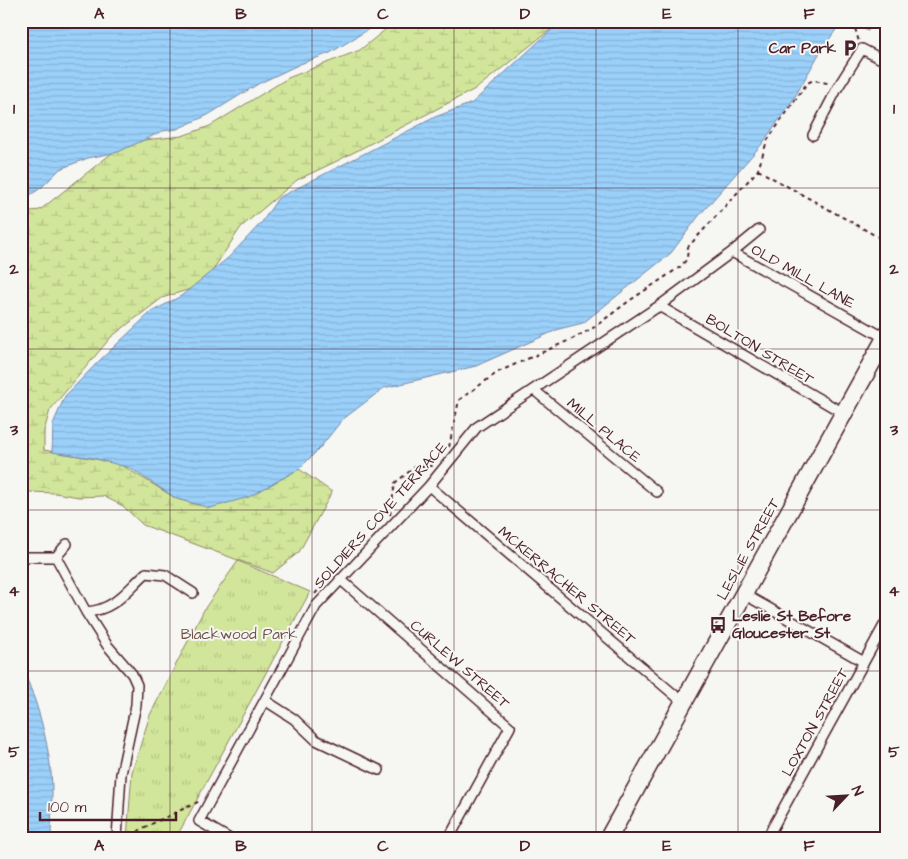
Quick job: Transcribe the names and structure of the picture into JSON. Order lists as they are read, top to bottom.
{
  "streets": {
    "street": [
      "OLD MILL LANE",
      "BOLTON STREET",
      "MILL PLACE",
      "SOLDIERS COVE TERRACE",
      "LESLIE STREET",
      "MCKERRACHER STREET",
      "CURLEW STREET",
      "LOXTON STREET"
    ]
  },
  "crossings": [
    ["OLD MILL LANE", "SOLDIERS COVE TERRACE"],
    ["OLD MILL LANE", "LESLIE STREET"],
    ["BOLTON STREET", "SOLDIERS COVE TERRACE"],
    ["BOLTON STREET", "LESLIE STREET"],
    ["MILL PLACE", "SOLDIERS COVE TERRACE"],
    ["SOLDIERS COVE TERRACE", "MCKERRACHER STREET"],
    ["SOLDIERS COVE TERRACE", "CURLEW STREET"],
    ["LESLIE STREET", "MCKERRACHER STREET"]
  ],
  "parks": ["Blackwood Park"],
  "places": {
    "parking": ["Car Park"],
    "bus stop": ["Leslie St Before Gloucester St"]
  },
  "scale_bar": "100 m",
  "north": "top right",
  "grid": {
    "columns": [
      "A",
      "B",
      "C",
      "D",
      "E",
      "F"
    ],
    "rows": [
      "1",
      "2",
      "3",
      "4",
      "5"
    ]
  }
}
